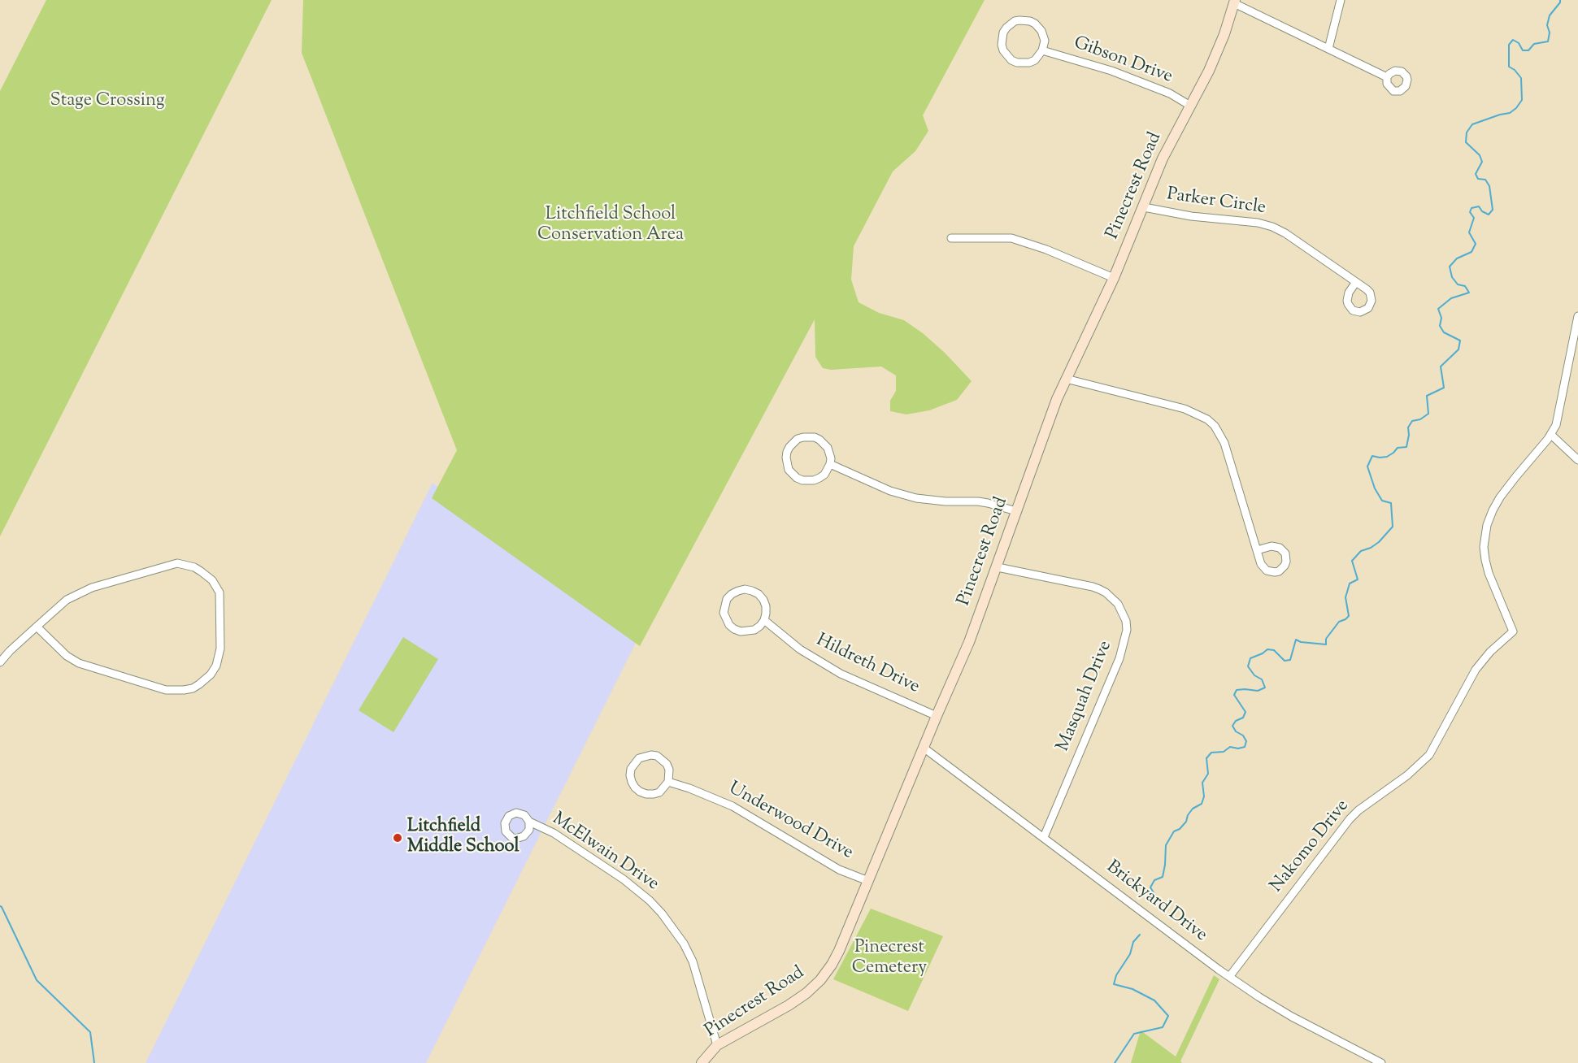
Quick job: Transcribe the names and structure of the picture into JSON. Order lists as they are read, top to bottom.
{
  "streets": {
    "street": [
      "Gibson Drive",
      "Pinecrest Road",
      "Parker Circle",
      "Hildreth Drive",
      "Masquah Drive",
      "Underwood Drive",
      "Nakomo Drive",
      "McElwain Drive",
      "Brickyard Drive"
    ]
  },
  "crossings": [
    ["Gibson Drive", "Pinecrest Road"],
    ["Pinecrest Road", "Parker Circle"],
    ["Pinecrest Road", "Hildreth Drive"],
    ["Pinecrest Road", "Masquah Drive"],
    ["Pinecrest Road", "Underwood Drive"],
    ["Pinecrest Road", "McElwain Drive"],
    ["Pinecrest Road", "Brickyard Drive"],
    ["Masquah Drive", "Brickyard Drive"],
    ["Nakomo Drive", "Brickyard Drive"]
  ],
  "parks": ["Stage Crossing", "Litchfield School Conservation Area", "Pinecrest Cemetery"],
  "places": ["Litchfield Middle School"]
}
